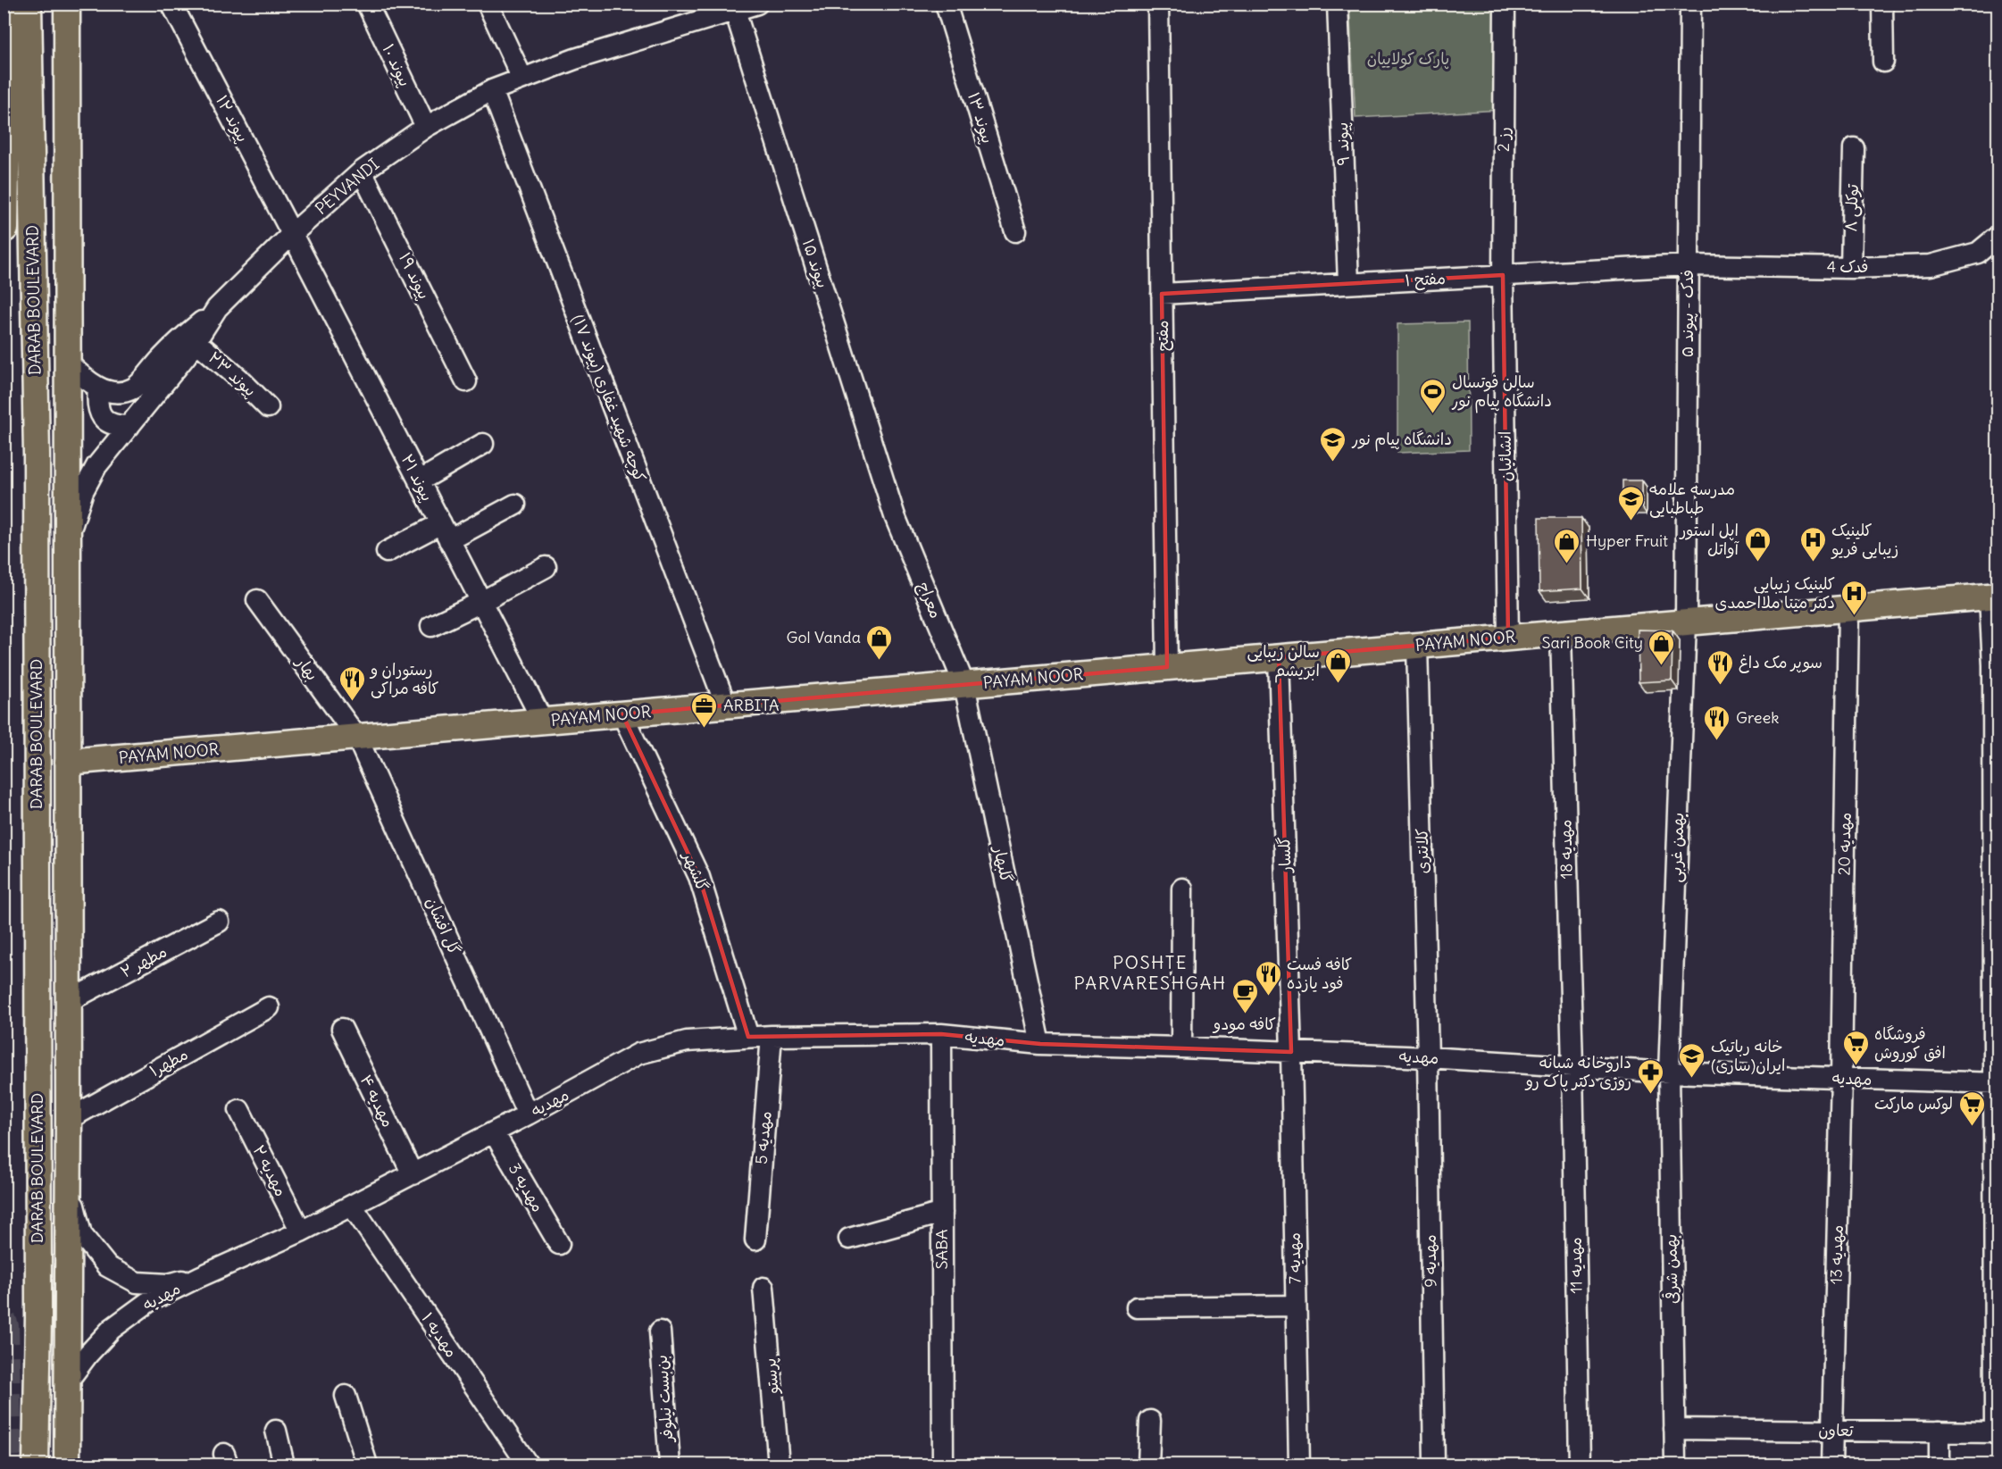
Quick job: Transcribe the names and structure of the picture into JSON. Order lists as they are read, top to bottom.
{
  "streets": {
    "main road": ["DARAB BOULEVARD", "PAYAM NOOR"],
    "street": [
      "پیوند ۱۰",
      "پیوند ۱۳",
      "پیوند ۱۲",
      "رز 2",
      "پیوند ۹",
      "PEYVANDI",
      "توکلی ۸",
      "پیوند ۱۵",
      "فدک 4",
      "پیوند ۱۹",
      "مفتح ۱",
      "فدک - پیوند ۵",
      "مفتح",
      "پیوند ۲۳",
      "کوچه شهید غفاری (پیوند ۱۷)",
      "انشائیان",
      "پیوند ۲۱",
      "معراج",
      "بهار",
      "مهدیه 20",
      "بهمن غربی",
      "مهدیه 18",
      "کلانتری",
      "گلسار",
      "گلبهار",
      "گلشهر",
      "گل افشان",
      "مطهر ۲",
      "مهدیه",
      "مطهر۱",
      "مهدیه ۴",
      "مهدیه 5",
      "مهدیه ۲",
      "مهدیه 3",
      "SABA",
      "مهدیه 13",
      "مهدیه 7",
      "مهدیه 9",
      "مهدیه 11",
      "بهمن شرقی",
      "مهدیه ۱",
      "پرستو",
      "بن‌بست نیلوفر",
      "تعاون"
    ]
  },
  "crossings": [
    ["پیوند ۱۰", "PEYVANDI"],
    ["پیوند ۱۲", "PEYVANDI"],
    ["پیوند ۱۲", "پیوند ۲۱"],
    ["رز 2", "مفتح ۱"],
    ["رز 2", "انشائیان"],
    ["پیوند ۹", "مفتح ۱"],
    ["PEYVANDI", "پیوند ۱۵"],
    ["PEYVANDI", "پیوند ۱۹"],
    ["PEYVANDI", "DARAB BOULEVARD"],
    ["PEYVANDI", "پیوند ۲۳"],
    ["PEYVANDI", "کوچه شهید غفاری (پیوند ۱۷)"],
    ["PEYVANDI", "پیوند ۲۱"],
    ["توکلی ۸", "فدک 4"],
    ["پیوند ۱۵", "معراج"],
    ["فدک 4", "مفتح ۱"],
    ["فدک 4", "فدک - پیوند ۵"],
    ["مفتح ۱", "فدک - پیوند ۵"],
    ["مفتح ۱", "مفتح"],
    ["مفتح ۱", "انشائیان"],
    ["DARAB BOULEVARD", "PAYAM NOOR"],
    ["DARAB BOULEVARD", "مطهر ۲"],
    ["DARAB BOULEVARD", "مهدیه"],
    ["DARAB BOULEVARD", "مطهر۱"],
    ["فدک - پیوند ۵", "PAYAM NOOR"],
    ["فدک - پیوند ۵", "بهمن غربی"],
    ["مفتح", "PAYAM NOOR"],
    ["کوچه شهید غفاری (پیوند ۱۷)", "PAYAM NOOR"],
    ["انشائیان", "PAYAM NOOR"],
    ["پیوند ۲۱", "PAYAM NOOR"],
    ["معراج", "PAYAM NOOR"],
    ["معراج", "گلبهار"],
    ["PAYAM NOOR", "بهار"],
    ["PAYAM NOOR", "مهدیه 20"],
    ["PAYAM NOOR", "بهمن غربی"],
    ["PAYAM NOOR", "مهدیه 18"],
    ["PAYAM NOOR", "کلانتری"],
    ["PAYAM NOOR", "گلسار"],
    ["PAYAM NOOR", "گلبهار"],
    ["PAYAM NOOR", "گلشهر"],
    ["PAYAM NOOR", "گل افشان"],
    ["بهار", "گل افشان"],
    ["مهدیه 20", "مهدیه"],
    ["مهدیه 20", "مهدیه 13"],
    ["بهمن غربی", "مهدیه"],
    ["بهمن غربی", "بهمن شرقی"],
    ["مهدیه 18", "مهدیه"],
    ["مهدیه 18", "مهدیه 11"],
    ["کلانتری", "مهدیه"],
    ["کلانتری", "مهدیه 9"],
    ["گلسار", "مهدیه"],
    ["گلسار", "مهدیه 7"],
    ["گلبهار", "مهدیه"],
    ["گلشهر", "مهدیه"],
    ["گل افشان", "مهدیه"],
    ["مهدیه", "مهدیه ۴"],
    ["مهدیه", "مهدیه 5"],
    ["مهدیه", "مهدیه ۲"],
    ["مهدیه", "مهدیه 3"],
    ["مهدیه", "SABA"],
    ["مهدیه", "مهدیه 13"],
    ["مهدیه", "مهدیه 7"],
    ["مهدیه", "مهدیه 9"],
    ["مهدیه", "مهدیه 11"],
    ["مهدیه", "بهمن شرقی"],
    ["مهدیه", "مهدیه ۱"],
    ["مهدیه 13", "تعاون"],
    ["بهمن شرقی", "تعاون"]
  ],
  "districts": ["POSHTE PARVARESHGAH"],
  "parks": ["پارک کولاییان"],
  "places": {
    "sports": ["سالن فوتسال دانشگاه پیام نور"],
    "school or university": ["دانشگاه پیام نور", "مدرسه علامه طباطبایی", "خانه رباتیک ایران(ساری)"],
    "shop": [
      "اپل استور آواتل",
      "Hyper Fruit",
      "Gol Vanda",
      "Sari Book City",
      "سالن زیبایی ابریشم"
    ],
    "hospital": ["کلینیک زیبایی فریو", "کلینیک زیبایی دکتر مینا ملااحمدی"],
    "restaurant": [
      "سوپر مک داغ",
      "رستوران و کافه مراکی",
      "Greek",
      "کافه فست فود یازده"
    ],
    "office": ["ARBITA"],
    "cafe": ["کافه مودو"],
    "supermarket": ["فروشگاه افق کوروش", "لوکس مارکت"],
    "pharmacy": ["داروخانه شبانه روزی دکتر پاک رو"]
  }
}
